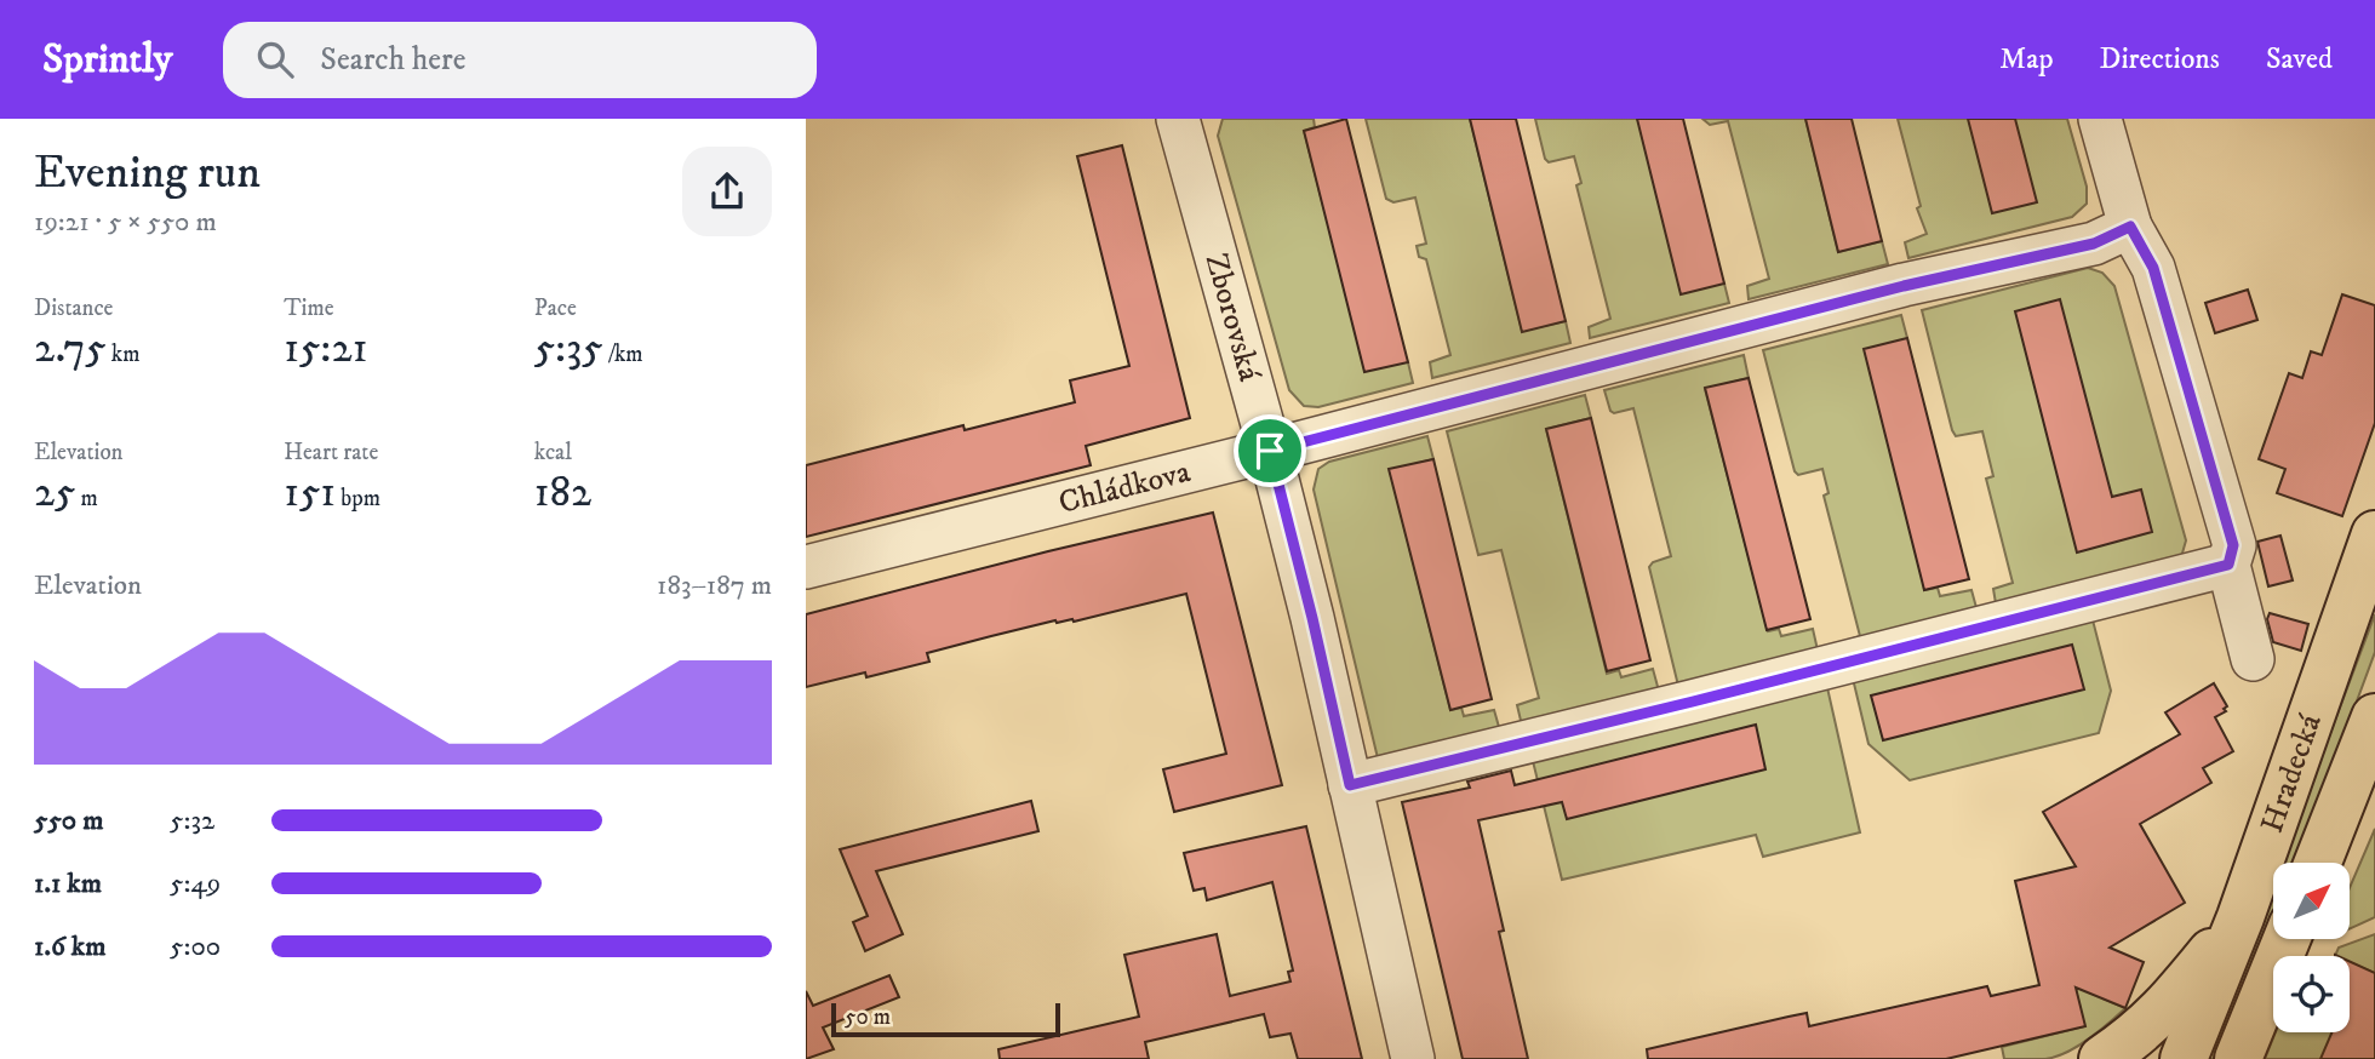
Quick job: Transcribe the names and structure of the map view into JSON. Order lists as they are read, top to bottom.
{
  "streets": {
    "main road": ["Hradecká"],
    "street": ["Zborovská", "Chládkova"]
  },
  "crossings": [
    ["Zborovská", "Chládkova"]
  ],
  "scale_bar": "50 m",
  "north": "top right",
  "page": {
    "header": "Sprintly",
    "search": "Search here",
    "nav": ["Map", "Directions", "Saved"],
    "heading": ["Evening run", "19:21 · 5 × 550 m"],
    "stats": [
      ["Distance", "2.75 km"],
      ["Time", "15:21"],
      ["Pace", "5:35 /km"],
      ["Elevation", "25 m"],
      ["Heart rate", "151 bpm"],
      ["kcal", "182"]
    ],
    "chart": ["Elevation", "183–187 m"],
    "list": [
      {
        "name": "550 m",
        "note": "5:32"
      },
      {
        "name": "1.1 km",
        "note": "5:49"
      },
      {
        "name": "1.6 km",
        "note": "5:00"
      }
    ],
    "scale": "50 m"
  }
}
